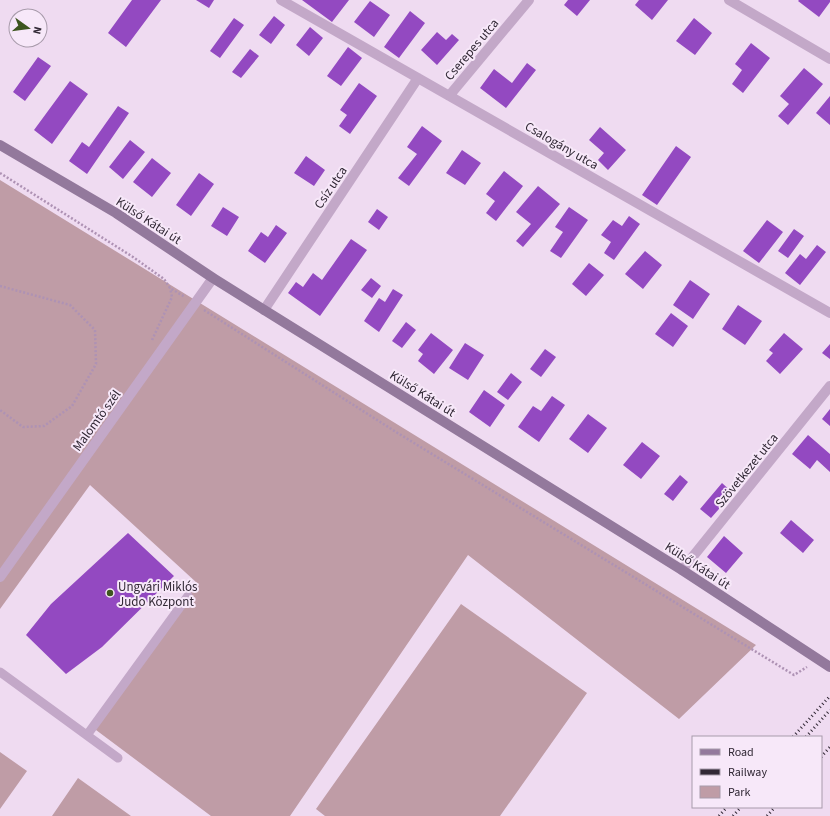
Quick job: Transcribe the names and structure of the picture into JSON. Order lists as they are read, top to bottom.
{
  "streets": {
    "main road": ["Külső Kátai út"],
    "street": [
      "Cserepes utca",
      "Csalogány utca",
      "Csíz utca",
      "Malomtó szél",
      "Szövetkezet utca"
    ]
  },
  "crossings": [
    ["Cserepes utca", "Csalogány utca"],
    ["Csalogány utca", "Csíz utca"],
    ["Csíz utca", "Külső Kátai út"],
    ["Külső Kátai út", "Malomtó szél"],
    ["Külső Kátai út", "Szövetkezet utca"]
  ],
  "places": ["Ungvári Miklós Judo Központ"],
  "legend": ["Road", "Railway", "Park"],
  "north": "right"
}
